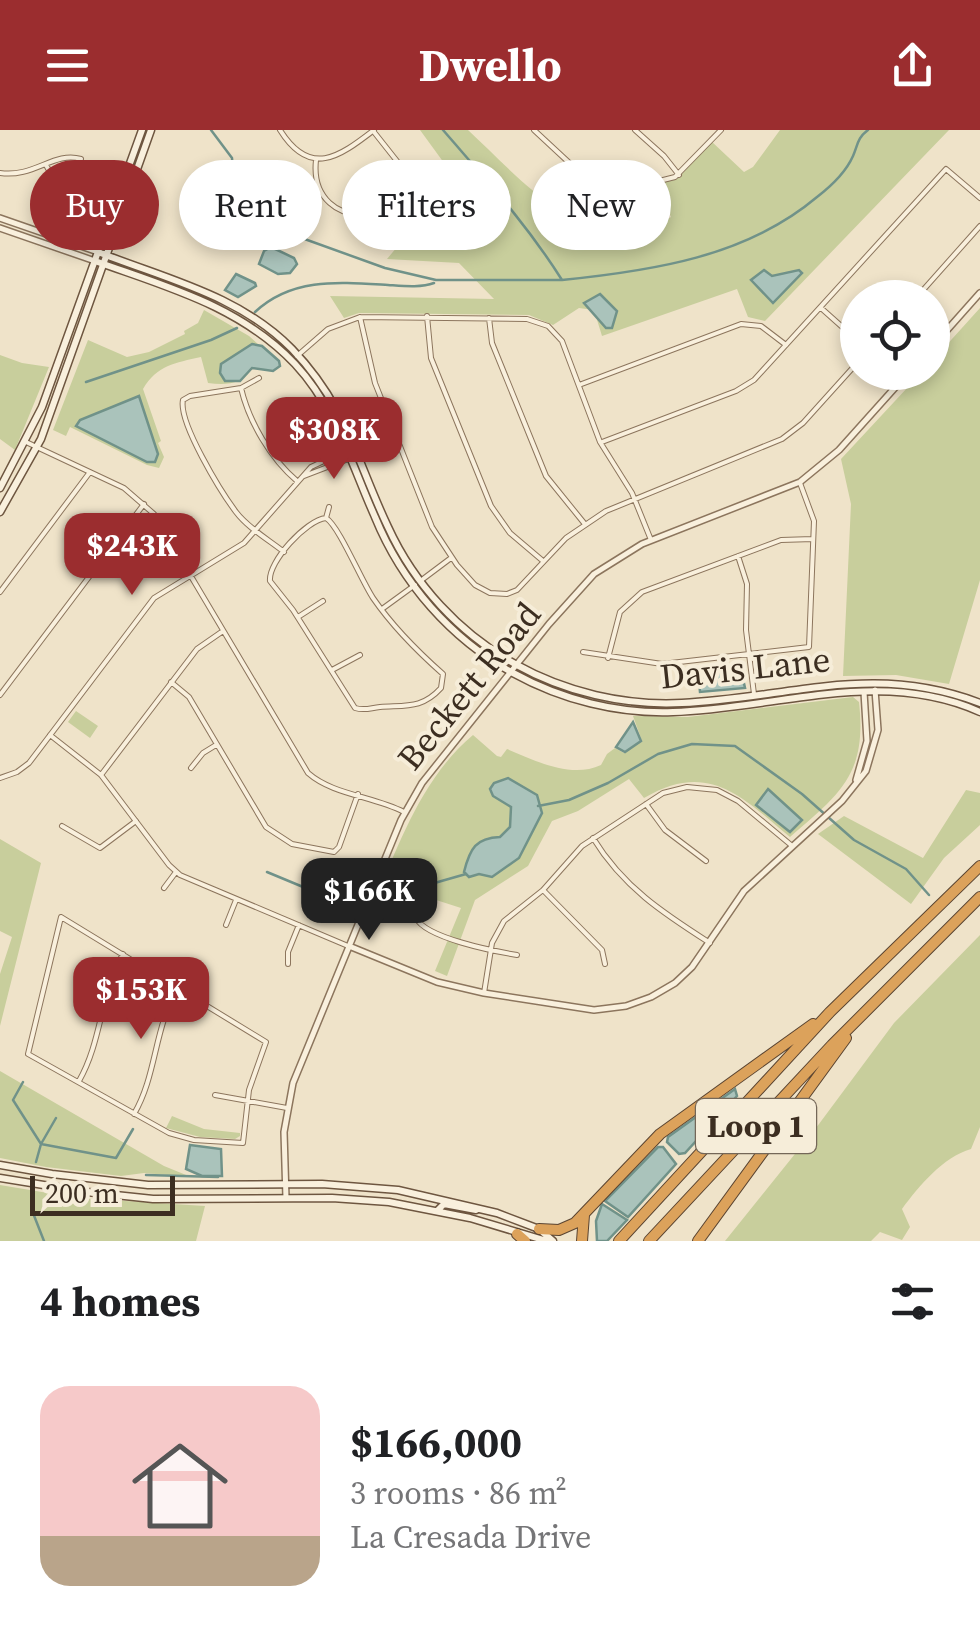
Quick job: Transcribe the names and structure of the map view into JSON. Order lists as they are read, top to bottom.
{
  "streets": {
    "highway": ["Loop 1"],
    "main road": ["Davis Lane"],
    "street": ["Beckett Road"]
  },
  "crossings": [
    ["Davis Lane", "Beckett Road"]
  ],
  "scale_bar": "200 m",
  "page": {
    "header": "Dwello",
    "chip": [
      "Buy",
      "Rent",
      "Filters",
      "New"
    ],
    "price": [
      "$308K",
      "$243K",
      "$166K",
      "$153K"
    ],
    "scale": "200 m",
    "heading": "4 homes",
    "list": [
      {
        "name": "$166,000",
        "note": "3 rooms · 86 m² · La Cresada Drive"
      }
    ]
  }
}
